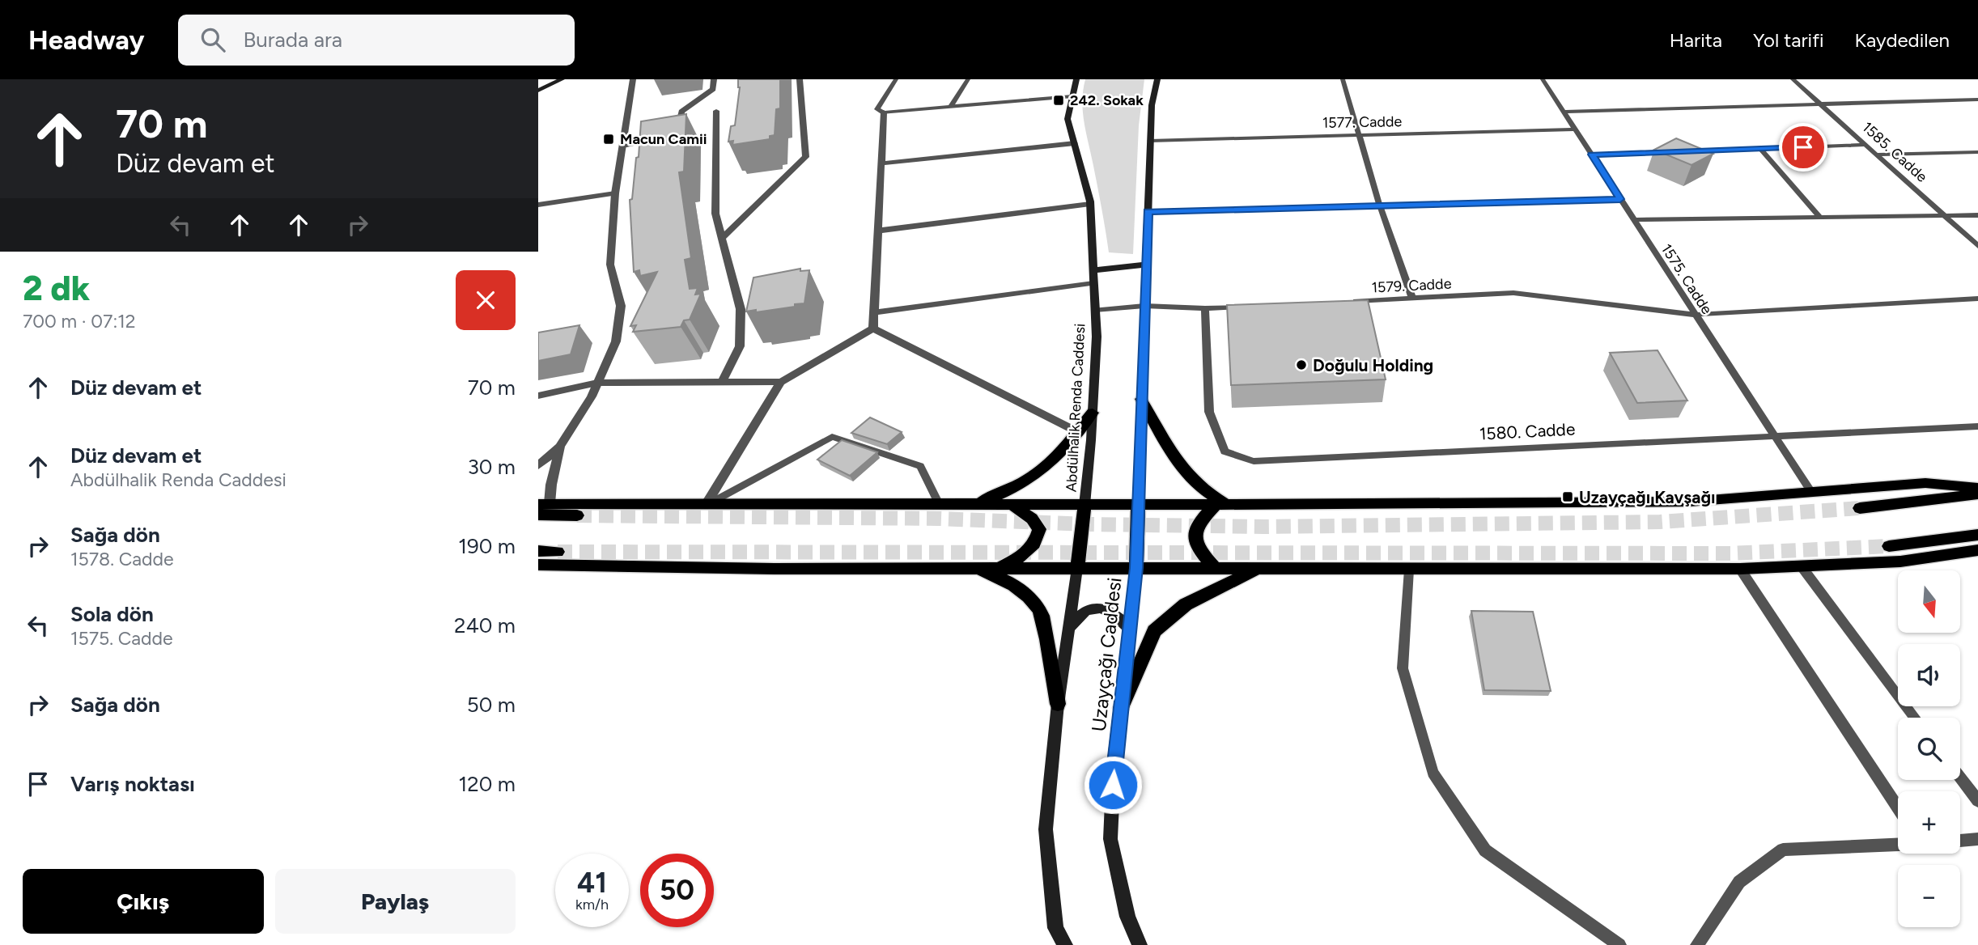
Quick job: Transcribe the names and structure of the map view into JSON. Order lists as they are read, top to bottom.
{
  "streets": {
    "main road": ["Abdülhalik Renda Caddesi", "Uzayçağı Caddesi"],
    "lane": [
      "1577. Cadde",
      "1585. Cadde",
      "1575. Cadde",
      "1579. Cadde",
      "1580. Cadde"
    ]
  },
  "crossings": [
    ["1577. Cadde", "1575. Cadde"],
    ["1575. Cadde", "1579. Cadde"],
    ["1575. Cadde", "1580. Cadde"]
  ],
  "places": {
    "transit": ["242. Sokak", "Macun Camii", "Uzayçağı Kavşağı"],
    "other": ["Doğulu Holding"]
  },
  "north": "bottom",
  "page": {
    "header": "Headway",
    "search": "Burada ara",
    "nav": ["Harita", "Yol tarifi", "Kaydedilen"],
    "turn": ["70 m", "Düz devam et"],
    "heading": ["2 dk", "700 m · 07:12"],
    "list": [
      {
        "name": "Düz devam et",
        "value": "70 m"
      },
      {
        "name": "Düz devam et",
        "note": "Abdülhalik Renda Caddesi",
        "value": "30 m"
      },
      {
        "name": "Sağa dön",
        "note": "1578. Cadde",
        "value": "190 m"
      },
      {
        "name": "Sola dön",
        "note": "1575. Cadde",
        "value": "240 m"
      },
      {
        "name": "Sağa dön",
        "value": "50 m"
      },
      {
        "name": "Varış noktası",
        "value": "120 m"
      }
    ],
    "map_buttons": ["+", "−"],
    "speed": "41 km/h",
    "limit": "50",
    "buttons": ["Çıkış", "Paylaş"]
  }
}
